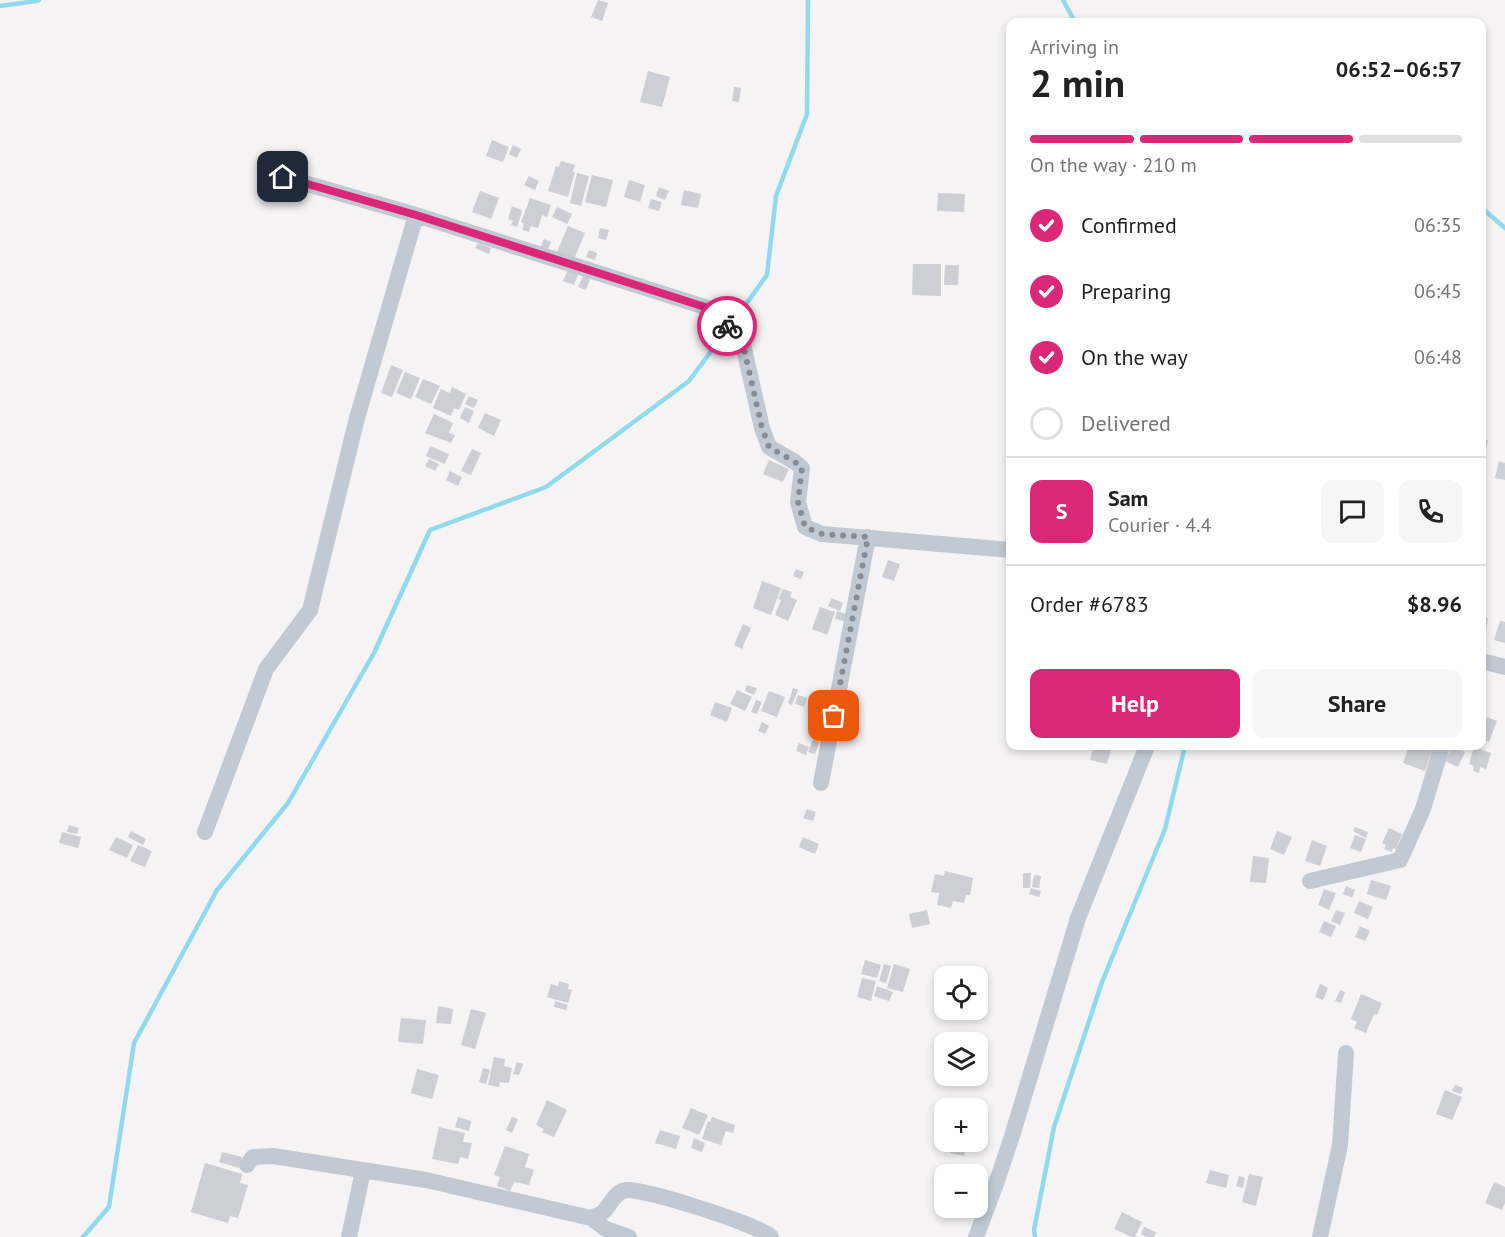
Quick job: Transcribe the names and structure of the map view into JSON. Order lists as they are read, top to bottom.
{
  "page": {
    "heading": ["2 min", "Arriving in", "06:52–06:57"],
    "panel": [
      "Sam",
      "Courier · 4.4",
      "Order #6783",
      "$8.96"
    ],
    "bar": "On the way · 210 m",
    "list": [
      ["Confirmed", "06:35"],
      ["Preparing", "06:45"],
      ["On the way", "06:48"],
      "Delivered"
    ],
    "round": "S",
    "buttons": ["Help", "Share"],
    "map_buttons": ["+", "−"]
  }
}
